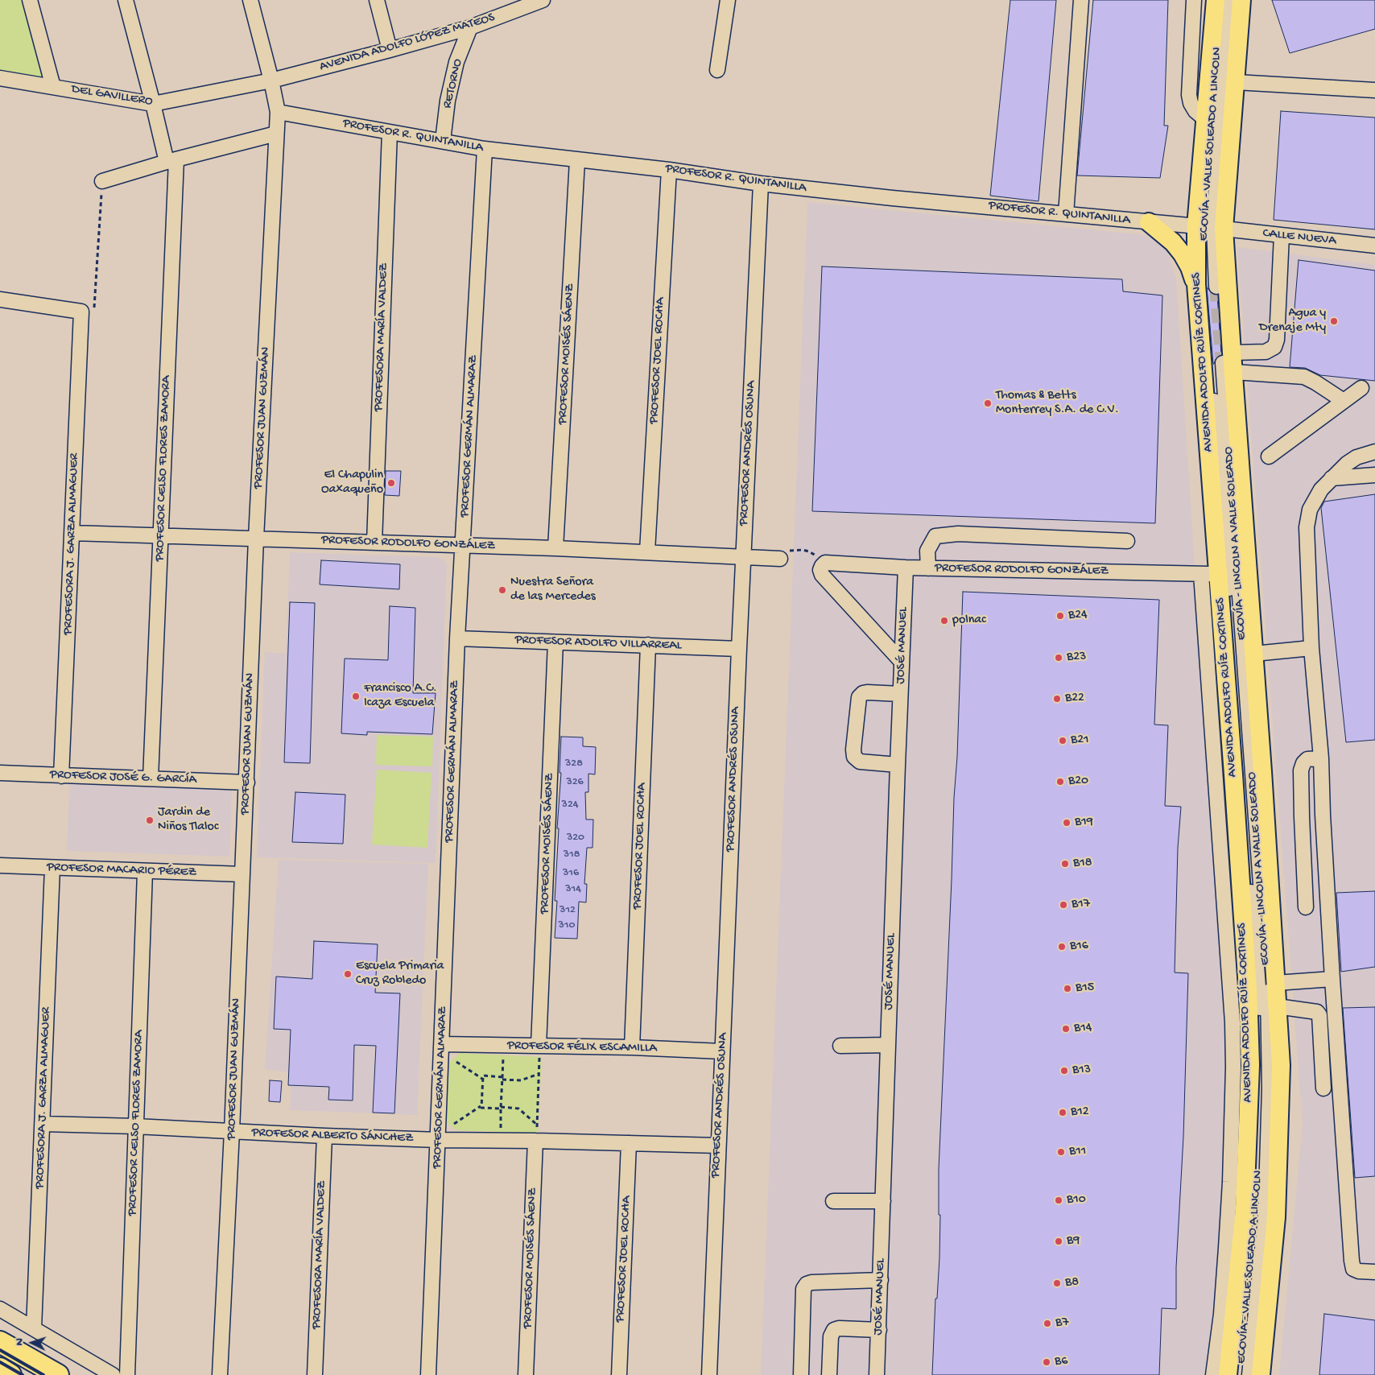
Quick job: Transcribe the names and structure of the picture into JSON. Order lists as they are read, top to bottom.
{
  "streets": {
    "main road": ["AVENIDA ADOLFO RUÍZ CORTINES"],
    "street": [
      "AVENIDA ADOLFO LÓPEZ MATEOS",
      "RETORNO",
      "DEL GAVILLERO",
      "PROFESOR R. QUINTANILLA",
      "ECOVÍA - VALLE SOLEADO A LINCOLN",
      "CALLE NUEVA",
      "PROFESORA MARÍA VALDEZ",
      "PROFESOR MOISÉS SÁENZ",
      "PROFESOR JOEL ROCHA",
      "PROFESOR JUAN GUZMÁN",
      "PROFESOR GERMÁN ALMARAZ",
      "PROFESOR ANDRÉS OSUNA",
      "PROFESOR CELSO FLORES ZAMORA",
      "PROFESOR RODOLFO GONZÁLEZ",
      "ECOVÍA - LINCOLN A VALLE SOLEADO",
      "PROFESORA J. GARZA ALMAGUER",
      "PROFESOR ADOLFO VILLARREAL",
      "JOSÉ MANUEL",
      "PROFESOR JOSÉ G. GARCÍA",
      "PROFESOR MACARIO PÉREZ",
      "PROFESOR FÉLIX ESCAMILLA",
      "PROFESOR ALBERTO SÁNCHEZ"
    ]
  },
  "crossings": [
    ["AVENIDA ADOLFO LÓPEZ MATEOS", "RETORNO"],
    ["AVENIDA ADOLFO LÓPEZ MATEOS", "DEL GAVILLERO"],
    ["AVENIDA ADOLFO LÓPEZ MATEOS", "PROFESOR JUAN GUZMÁN"],
    ["RETORNO", "PROFESOR R. QUINTANILLA"],
    ["DEL GAVILLERO", "PROFESOR JUAN GUZMÁN"],
    ["DEL GAVILLERO", "PROFESOR CELSO FLORES ZAMORA"],
    ["PROFESOR R. QUINTANILLA", "ECOVÍA - VALLE SOLEADO A LINCOLN"],
    ["PROFESOR R. QUINTANILLA", "CALLE NUEVA"],
    ["PROFESOR R. QUINTANILLA", "PROFESORA MARÍA VALDEZ"],
    ["PROFESOR R. QUINTANILLA", "PROFESOR MOISÉS SÁENZ"],
    ["PROFESOR R. QUINTANILLA", "PROFESOR JOEL ROCHA"],
    ["PROFESOR R. QUINTANILLA", "AVENIDA ADOLFO RUÍZ CORTINES"],
    ["PROFESOR R. QUINTANILLA", "PROFESOR JUAN GUZMÁN"],
    ["PROFESOR R. QUINTANILLA", "PROFESOR GERMÁN ALMARAZ"],
    ["PROFESOR R. QUINTANILLA", "PROFESOR ANDRÉS OSUNA"],
    ["ECOVÍA - VALLE SOLEADO A LINCOLN", "CALLE NUEVA"],
    ["ECOVÍA - VALLE SOLEADO A LINCOLN", "AVENIDA ADOLFO RUÍZ CORTINES"],
    ["ECOVÍA - VALLE SOLEADO A LINCOLN", "ECOVÍA - LINCOLN A VALLE SOLEADO"],
    ["CALLE NUEVA", "AVENIDA ADOLFO RUÍZ CORTINES"],
    ["PROFESORA MARÍA VALDEZ", "PROFESOR RODOLFO GONZÁLEZ"],
    ["PROFESORA MARÍA VALDEZ", "PROFESOR ALBERTO SÁNCHEZ"],
    ["PROFESOR MOISÉS SÁENZ", "PROFESOR RODOLFO GONZÁLEZ"],
    ["PROFESOR MOISÉS SÁENZ", "PROFESOR ADOLFO VILLARREAL"],
    ["PROFESOR MOISÉS SÁENZ", "PROFESOR FÉLIX ESCAMILLA"],
    ["PROFESOR MOISÉS SÁENZ", "PROFESOR ALBERTO SÁNCHEZ"],
    ["PROFESOR JOEL ROCHA", "PROFESOR RODOLFO GONZÁLEZ"],
    ["PROFESOR JOEL ROCHA", "PROFESOR ADOLFO VILLARREAL"],
    ["PROFESOR JOEL ROCHA", "PROFESOR FÉLIX ESCAMILLA"],
    ["PROFESOR JOEL ROCHA", "PROFESOR ALBERTO SÁNCHEZ"],
    ["AVENIDA ADOLFO RUÍZ CORTINES", "PROFESOR RODOLFO GONZÁLEZ"],
    ["AVENIDA ADOLFO RUÍZ CORTINES", "ECOVÍA - LINCOLN A VALLE SOLEADO"],
    ["PROFESOR JUAN GUZMÁN", "PROFESOR RODOLFO GONZÁLEZ"],
    ["PROFESOR JUAN GUZMÁN", "PROFESOR JOSÉ G. GARCÍA"],
    ["PROFESOR JUAN GUZMÁN", "PROFESOR MACARIO PÉREZ"],
    ["PROFESOR JUAN GUZMÁN", "PROFESOR ALBERTO SÁNCHEZ"],
    ["PROFESOR GERMÁN ALMARAZ", "PROFESOR RODOLFO GONZÁLEZ"],
    ["PROFESOR GERMÁN ALMARAZ", "PROFESOR ADOLFO VILLARREAL"],
    ["PROFESOR GERMÁN ALMARAZ", "PROFESOR FÉLIX ESCAMILLA"],
    ["PROFESOR GERMÁN ALMARAZ", "PROFESOR ALBERTO SÁNCHEZ"],
    ["PROFESOR ANDRÉS OSUNA", "PROFESOR RODOLFO GONZÁLEZ"],
    ["PROFESOR ANDRÉS OSUNA", "PROFESOR ADOLFO VILLARREAL"],
    ["PROFESOR ANDRÉS OSUNA", "PROFESOR FÉLIX ESCAMILLA"],
    ["PROFESOR ANDRÉS OSUNA", "PROFESOR ALBERTO SÁNCHEZ"],
    ["PROFESOR CELSO FLORES ZAMORA", "PROFESOR RODOLFO GONZÁLEZ"],
    ["PROFESOR CELSO FLORES ZAMORA", "PROFESOR JOSÉ G. GARCÍA"],
    ["PROFESOR CELSO FLORES ZAMORA", "PROFESOR MACARIO PÉREZ"],
    ["PROFESOR CELSO FLORES ZAMORA", "PROFESOR ALBERTO SÁNCHEZ"],
    ["PROFESOR RODOLFO GONZÁLEZ", "PROFESORA J. GARZA ALMAGUER"],
    ["PROFESOR RODOLFO GONZÁLEZ", "JOSÉ MANUEL"],
    ["PROFESORA J. GARZA ALMAGUER", "PROFESOR JOSÉ G. GARCÍA"],
    ["PROFESORA J. GARZA ALMAGUER", "PROFESOR MACARIO PÉREZ"],
    ["PROFESORA J. GARZA ALMAGUER", "PROFESOR ALBERTO SÁNCHEZ"]
  ],
  "places": [
    "Agua y Drenaje Mty",
    "Thomas & Betts Monterrey S.A. de C.V.",
    "El Chapulin Oaxaqueño",
    "Nuestra Señora de las Mercedes",
    "B24",
    "polnac",
    "B23",
    "Francisco A.C. Icaza Escuela",
    "B22",
    "B21",
    "B20",
    "Jardin de Niños Tlaloc",
    "B19",
    "B18",
    "B17",
    "B16",
    "Escuela Primaria Cruz Robledo",
    "B15",
    "B14",
    "B13",
    "B12",
    "B11",
    "B10",
    "B9",
    "B8",
    "B7",
    "B6"
  ],
  "house_numbers": [
    "328",
    "326",
    "324",
    "320",
    "318",
    "316",
    "314",
    "312",
    "310"
  ],
  "north": "left"
}
